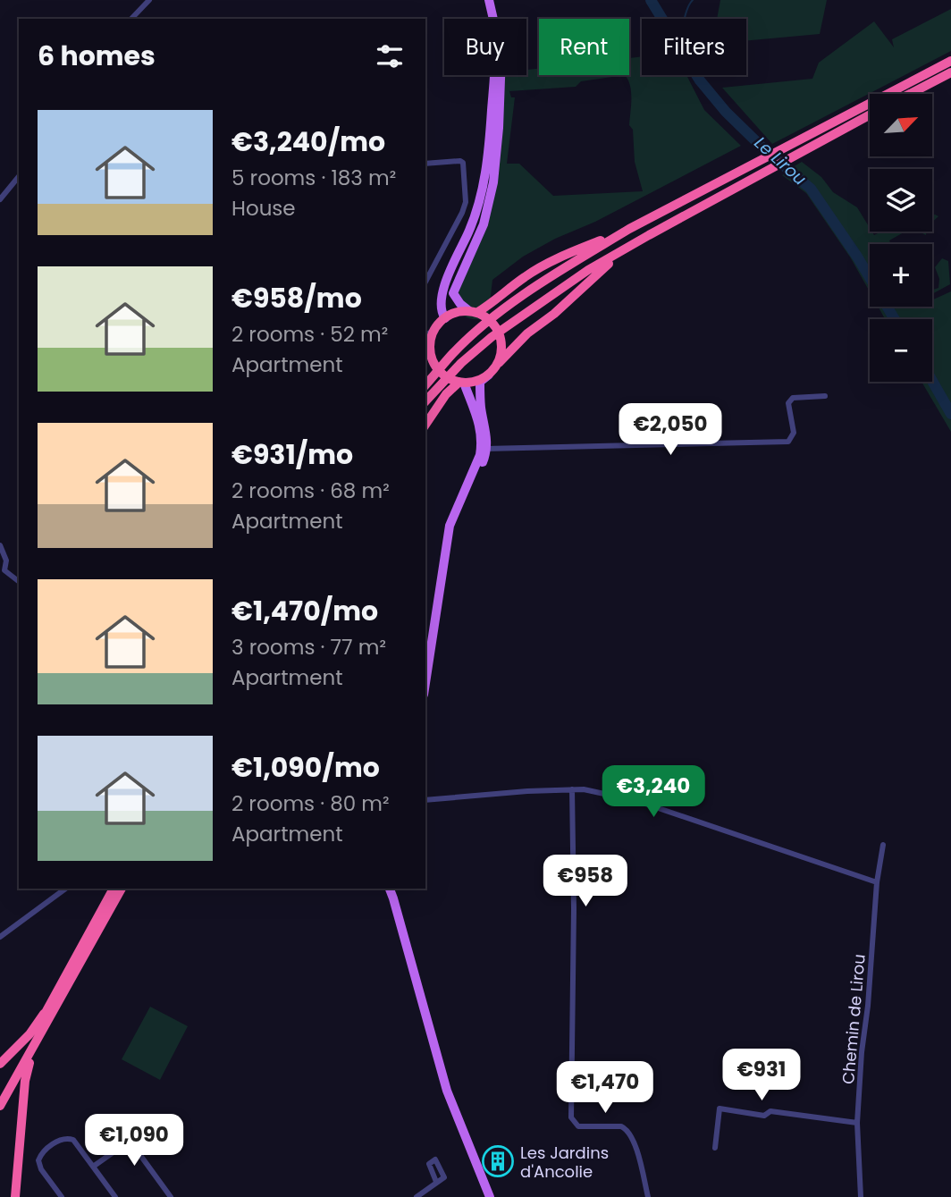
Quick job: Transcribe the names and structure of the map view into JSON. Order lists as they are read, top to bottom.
{
  "streets": {
    "street": ["Chemin de Lirou"]
  },
  "water": ["Le Lirou"],
  "places": {
    "building": ["Les Jardins d'Ancolie"]
  },
  "north": "top right",
  "page": {
    "chip": ["Buy", "Rent", "Filters"],
    "heading": "6 homes",
    "map_buttons": ["+", "−"],
    "list": [
      {
        "name": "€3,240/mo",
        "note": "5 rooms · 183 m² · House"
      },
      {
        "name": "€958/mo",
        "note": "2 rooms · 52 m² · Apartment"
      },
      {
        "name": "€931/mo",
        "note": "2 rooms · 68 m² · Apartment"
      },
      {
        "name": "€1,470/mo",
        "note": "3 rooms · 77 m² · Apartment"
      },
      {
        "name": "€1,090/mo",
        "note": "2 rooms · 80 m² · Apartment"
      }
    ],
    "price": [
      "€2,050",
      "€3,240",
      "€958",
      "€931",
      "€1,470",
      "€1,090"
    ]
  }
}
